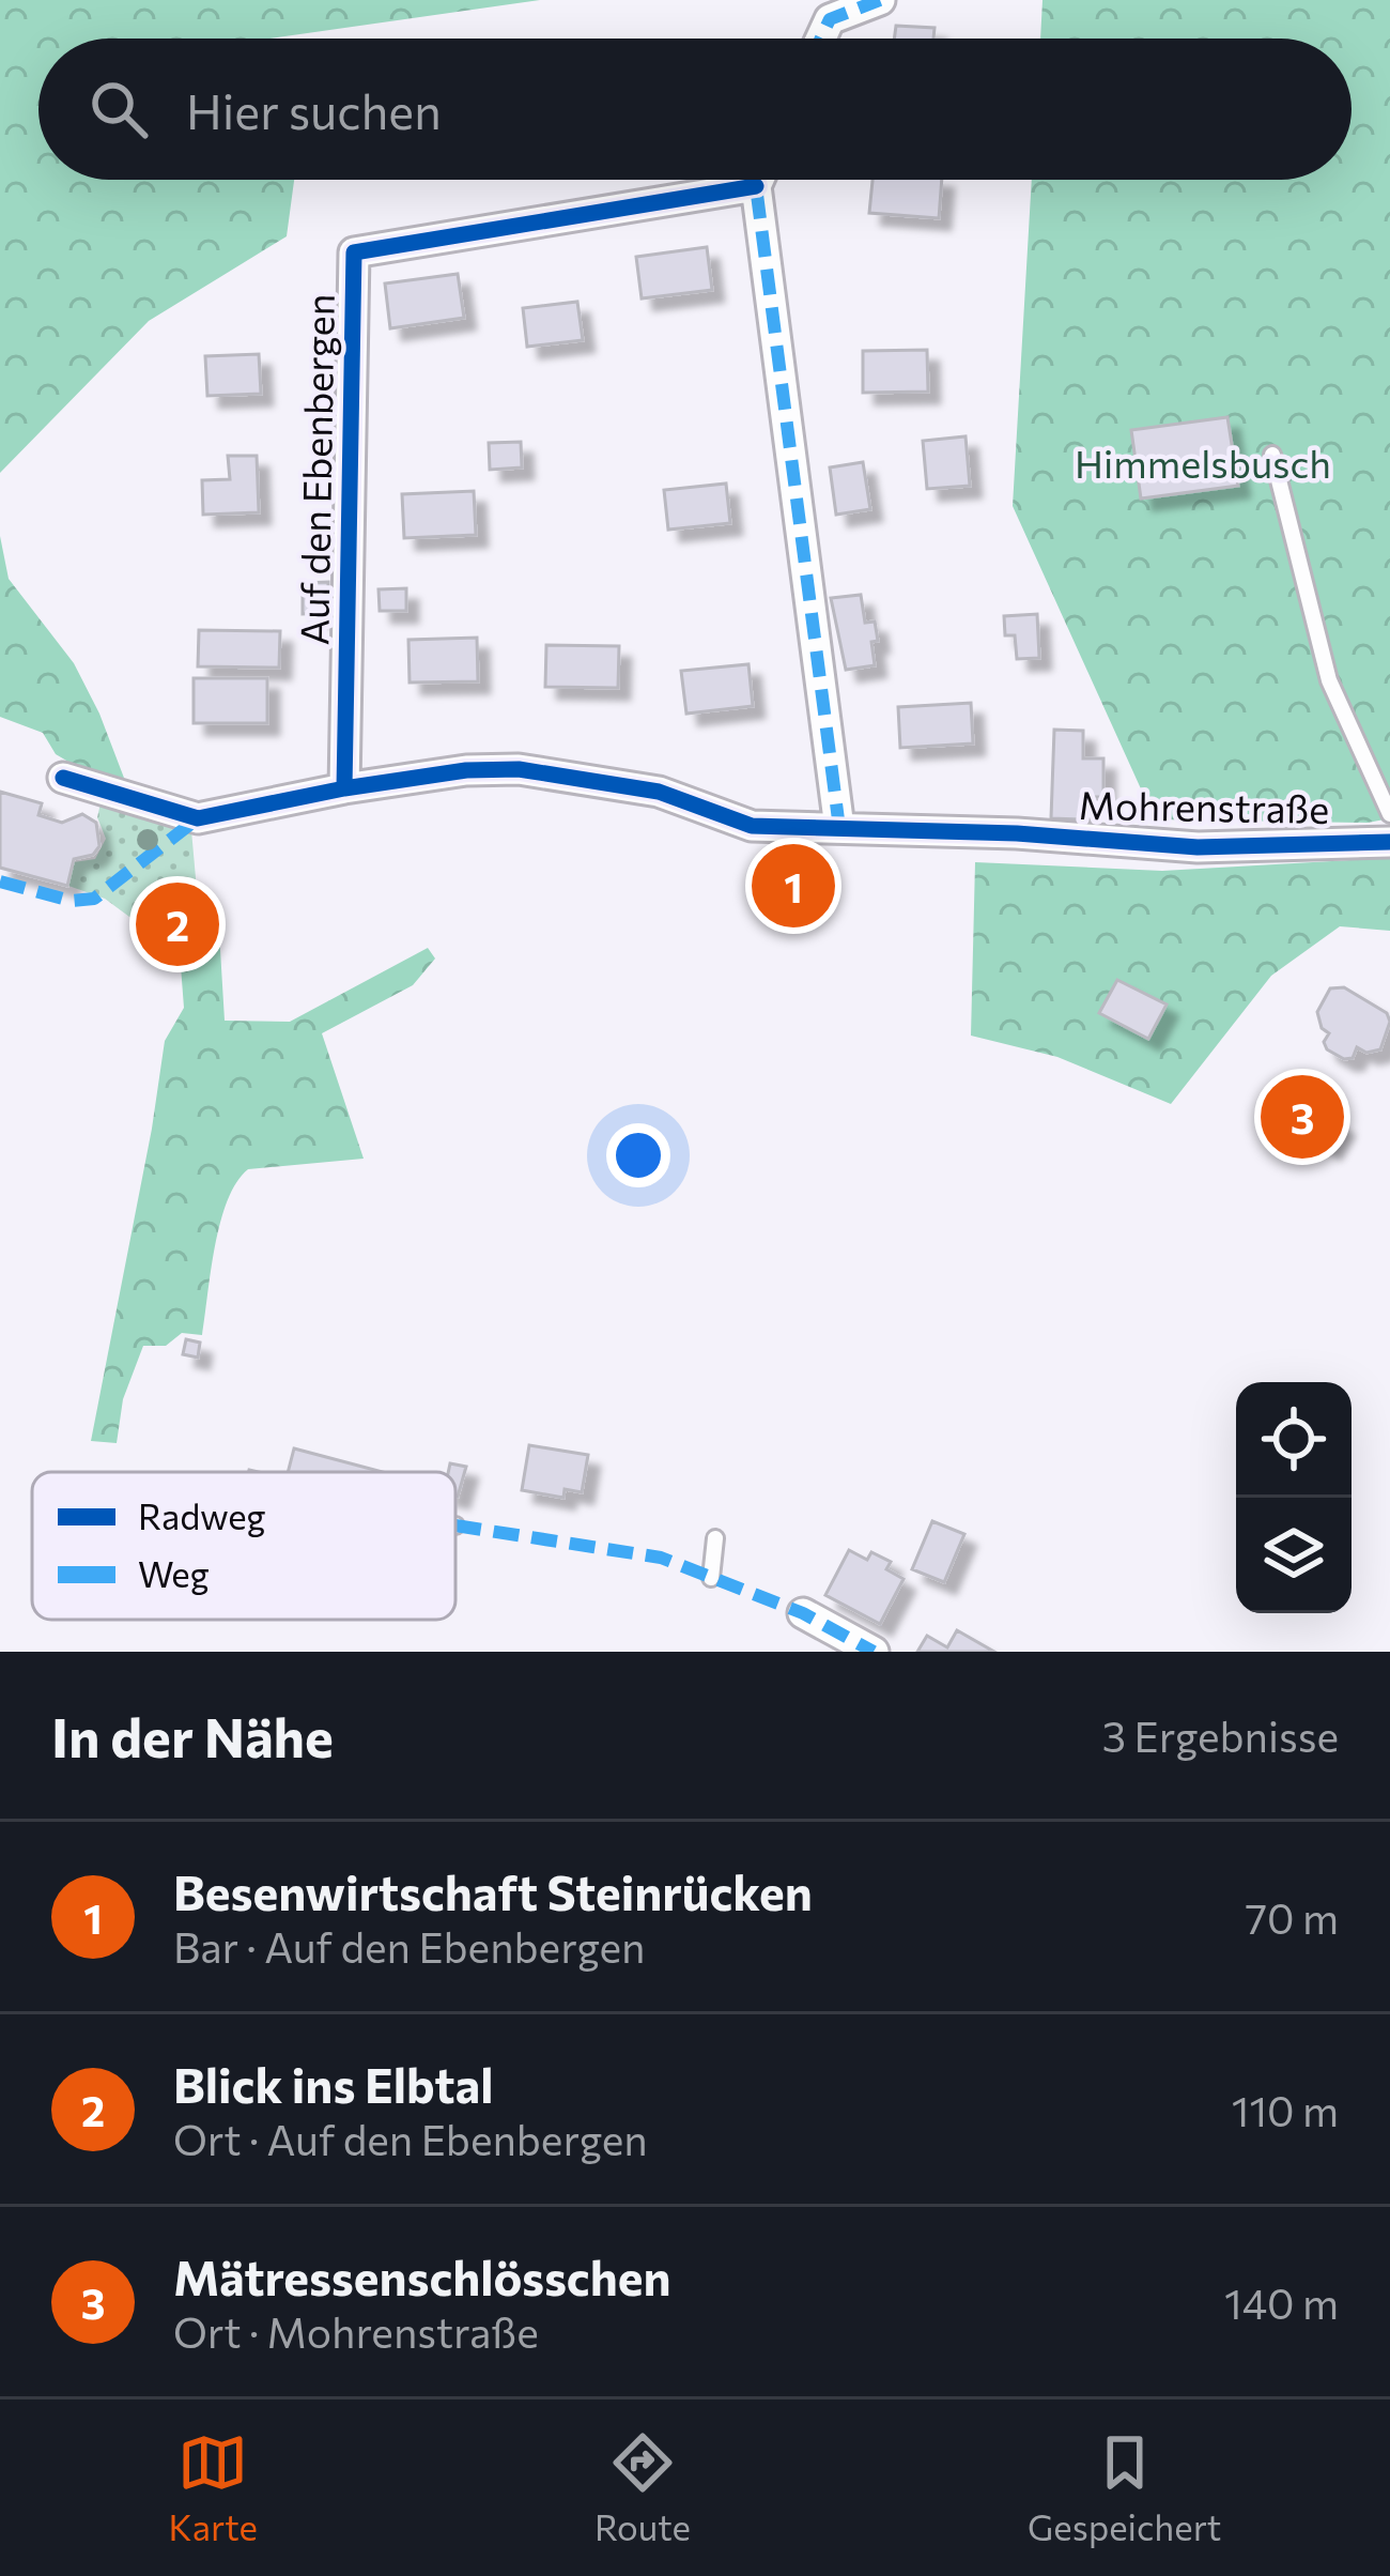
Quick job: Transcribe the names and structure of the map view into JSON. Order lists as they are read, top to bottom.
{
  "streets": {
    "street": ["Auf den Ebenbergen", "Mohrenstraße"]
  },
  "parks": ["Himmelsbusch"],
  "legend": ["Radweg", "Weg"],
  "page": {
    "search": "Hier suchen",
    "pins": ["1", "2", "3"],
    "heading": ["In der Nähe", "3 Ergebnisse"],
    "list": [
      {
        "mark": "1",
        "name": "Besenwirtschaft Steinrücken",
        "note": "Bar · Auf den Ebenbergen",
        "value": "70 m"
      },
      {
        "mark": "2",
        "name": "Blick ins Elbtal",
        "note": "Ort · Auf den Ebenbergen",
        "value": "110 m"
      },
      {
        "mark": "3",
        "name": "Mätressenschlösschen",
        "note": "Ort · Mohrenstraße",
        "value": "140 m"
      }
    ],
    "nav": ["Karte", "Route", "Gespeichert"]
  }
}
